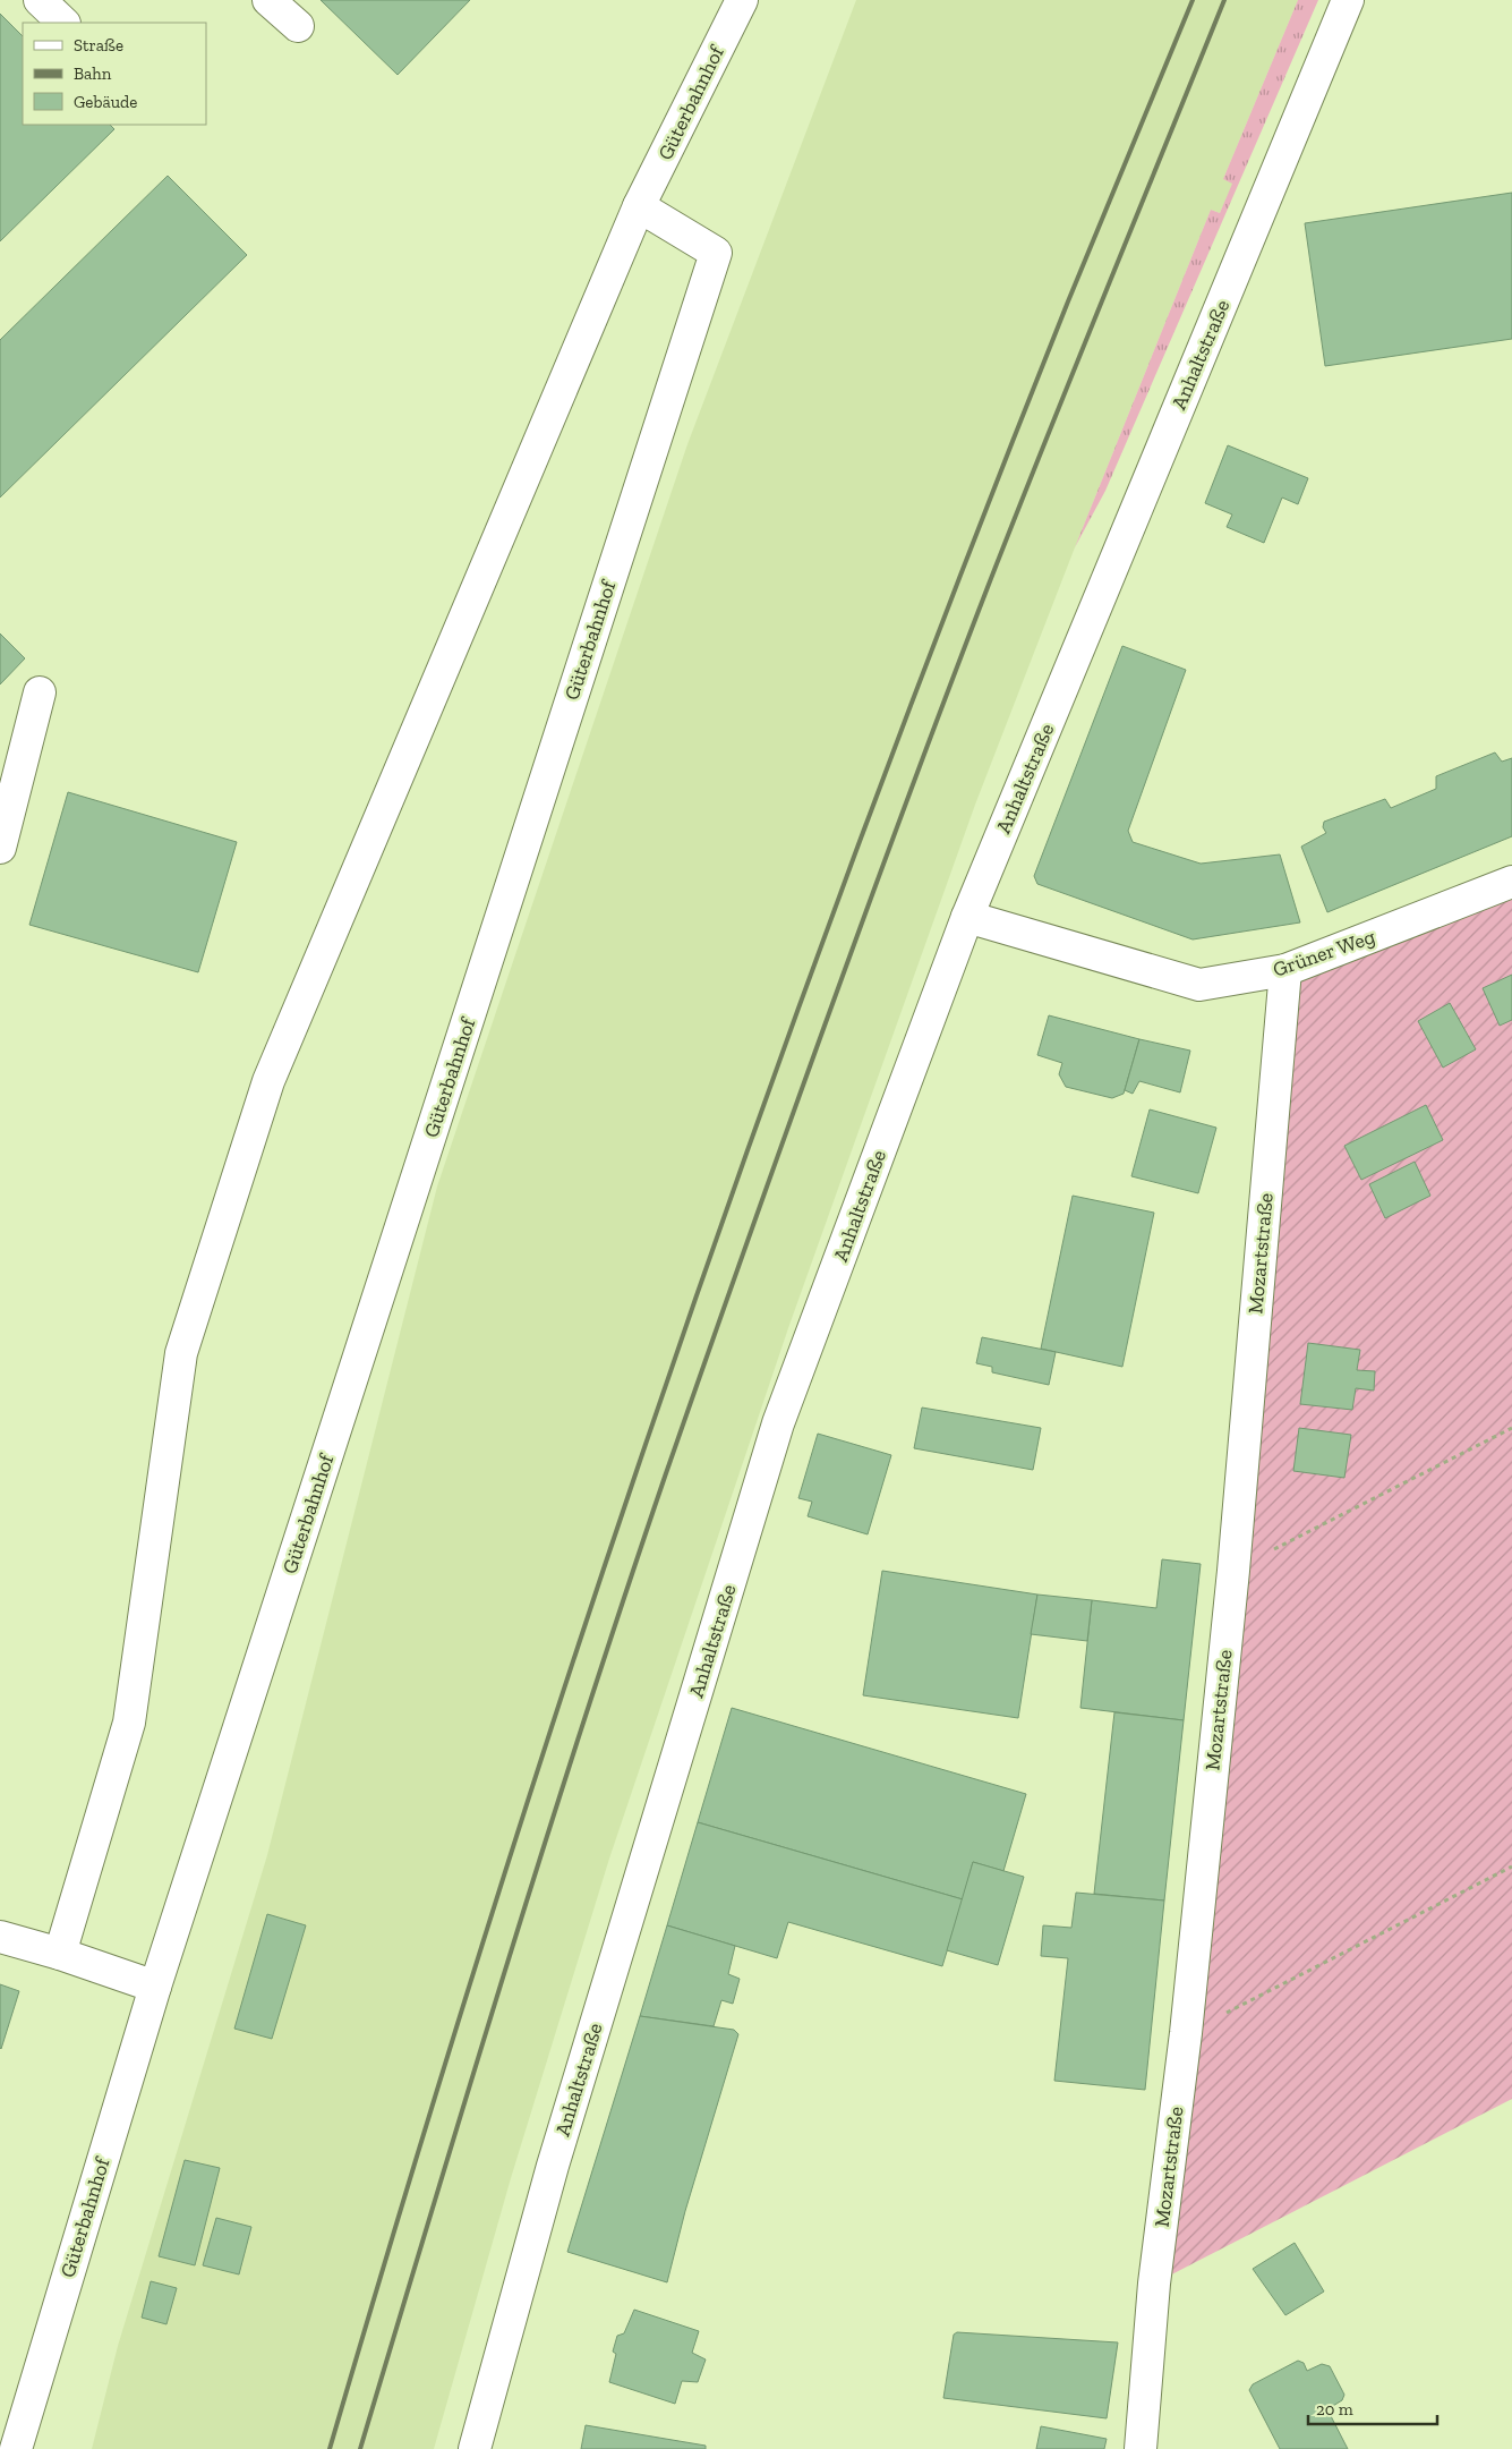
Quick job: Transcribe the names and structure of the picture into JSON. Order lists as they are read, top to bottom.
{
  "streets": {
    "street": [
      "Güterbahnhof",
      "Anhaltstraße",
      "Grüner Weg",
      "Mozartstraße"
    ]
  },
  "crossings": [
    ["Anhaltstraße", "Grüner Weg"],
    ["Grüner Weg", "Mozartstraße"]
  ],
  "legend": ["Straße", "Bahn", "Gebäude"],
  "scale_bar": "20 m"
}
